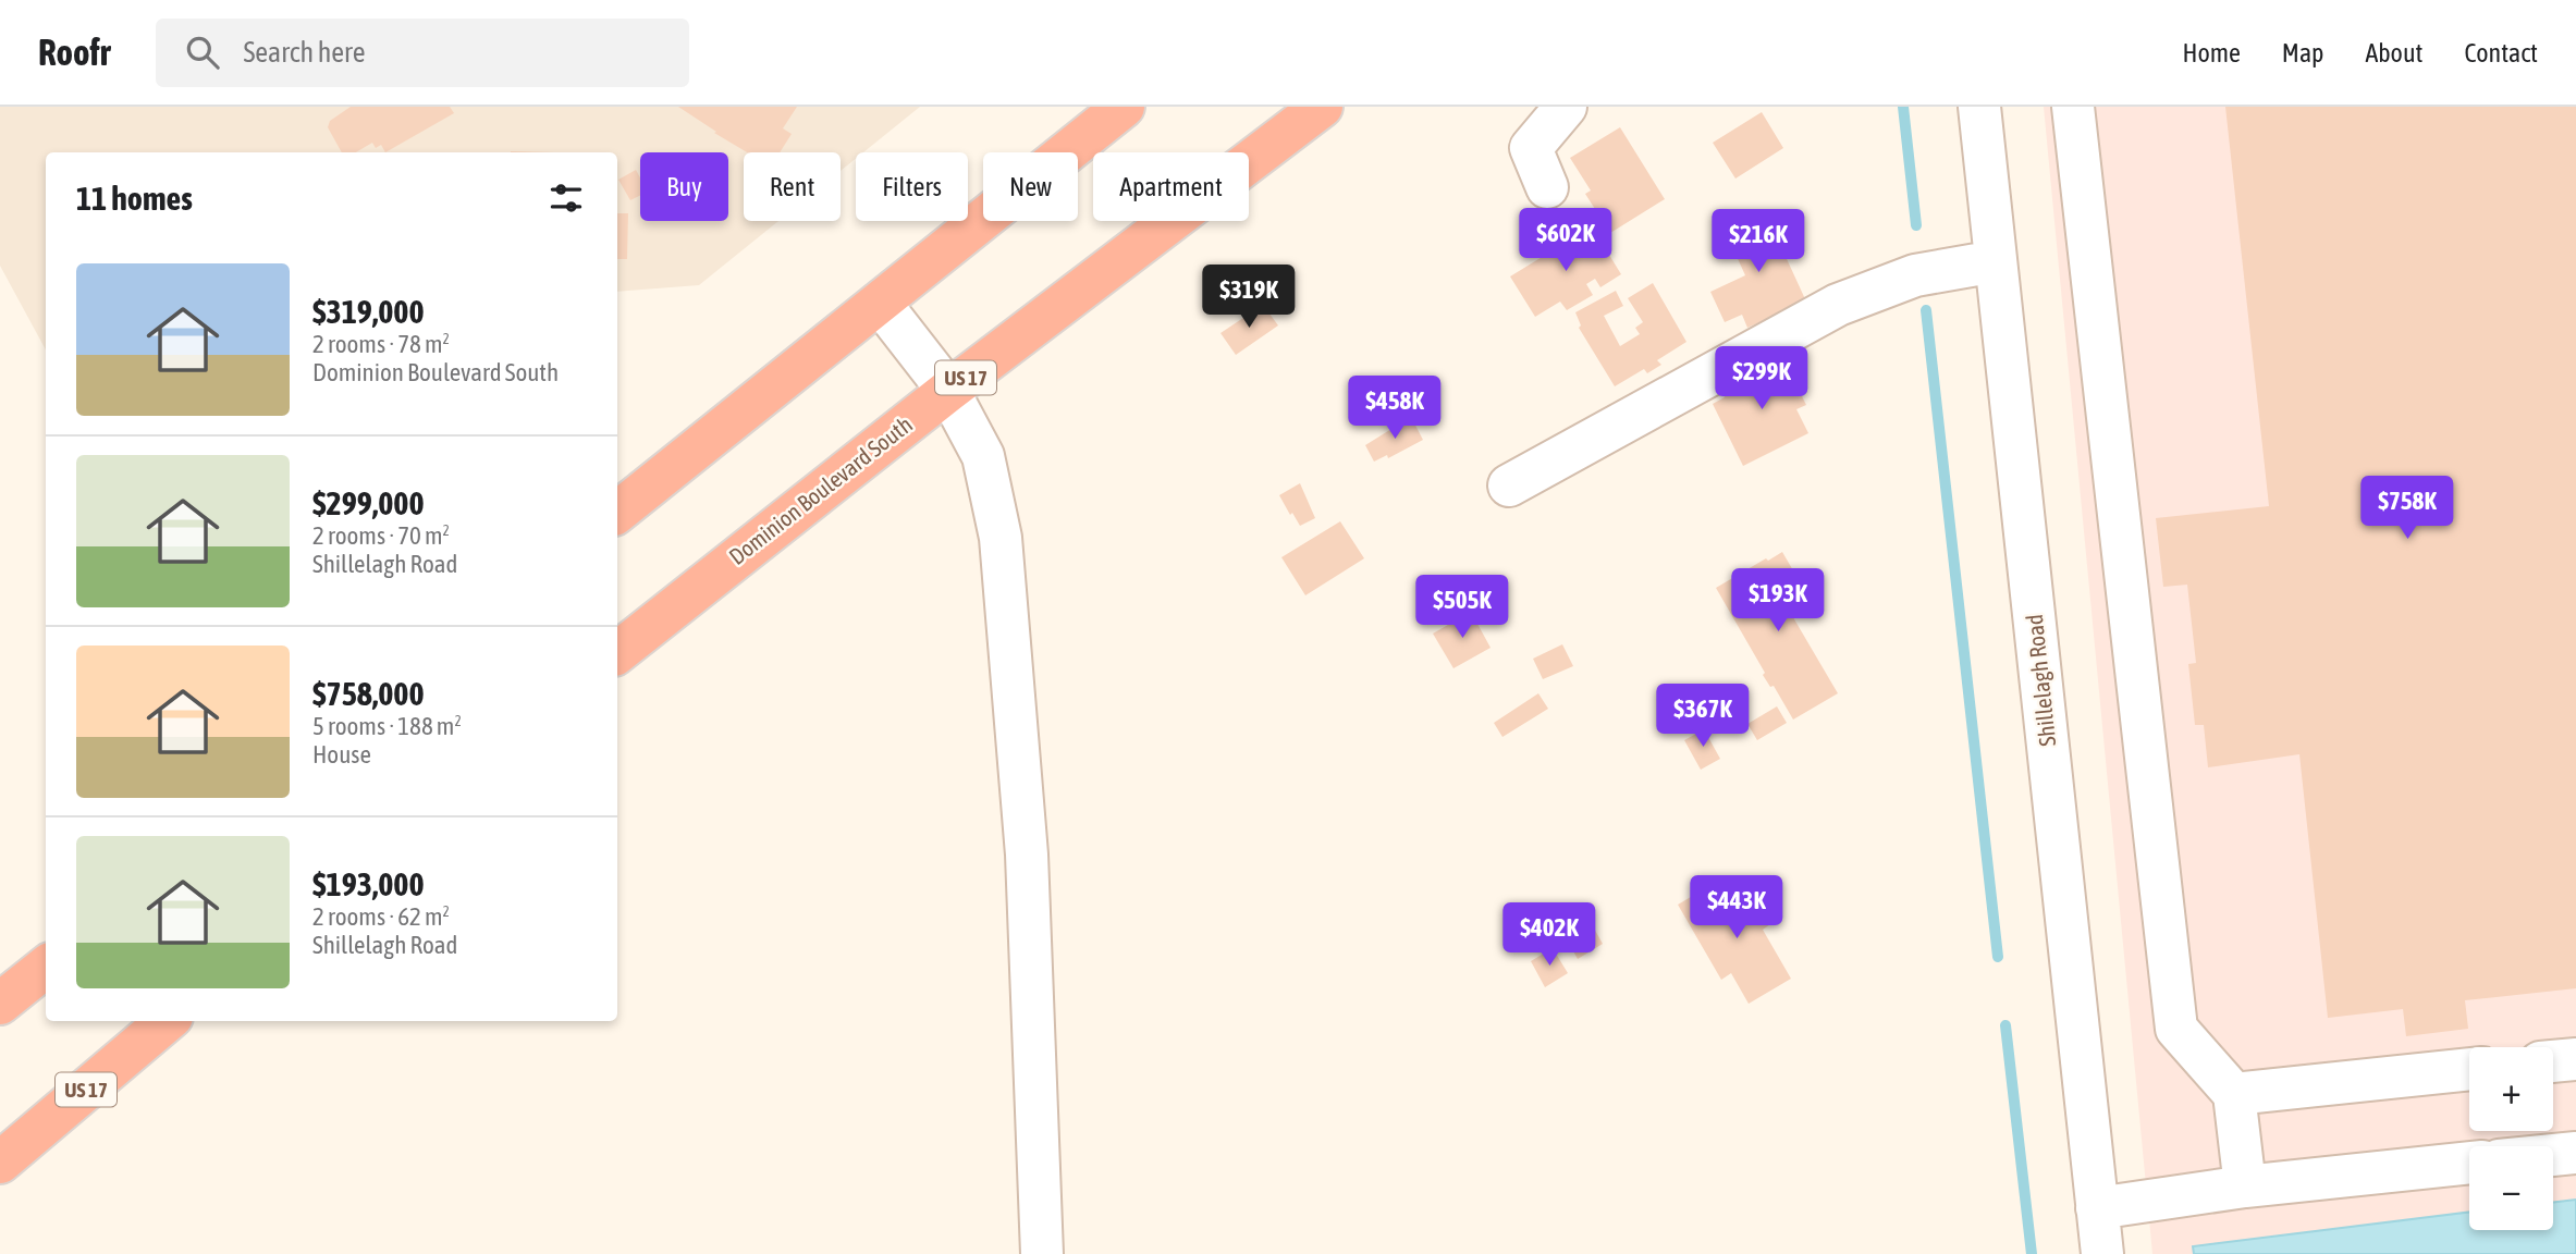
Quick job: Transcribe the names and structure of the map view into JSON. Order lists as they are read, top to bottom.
{
  "streets": {
    "highway": ["US 17", "Dominion Boulevard South"],
    "street": ["Shillelagh Road"]
  },
  "page": {
    "header": "Roofr",
    "search": "Search here",
    "nav": [
      "Home",
      "Map",
      "About",
      "Contact"
    ],
    "chip": [
      "Buy",
      "Rent",
      "Filters",
      "New",
      "Apartment"
    ],
    "heading": "11 homes",
    "price": [
      "$602K",
      "$216K",
      "$319K",
      "$299K",
      "$458K",
      "$758K",
      "$193K",
      "$505K",
      "$367K",
      "$443K",
      "$402K"
    ],
    "list": [
      {
        "name": "$319,000",
        "note": "2 rooms · 78 m² · Dominion Boulevard South"
      },
      {
        "name": "$299,000",
        "note": "2 rooms · 70 m² · Shillelagh Road"
      },
      {
        "name": "$758,000",
        "note": "5 rooms · 188 m² · House"
      },
      {
        "name": "$193,000",
        "note": "2 rooms · 62 m² · Shillelagh Road"
      }
    ],
    "map_buttons": ["+", "−"]
  }
}
